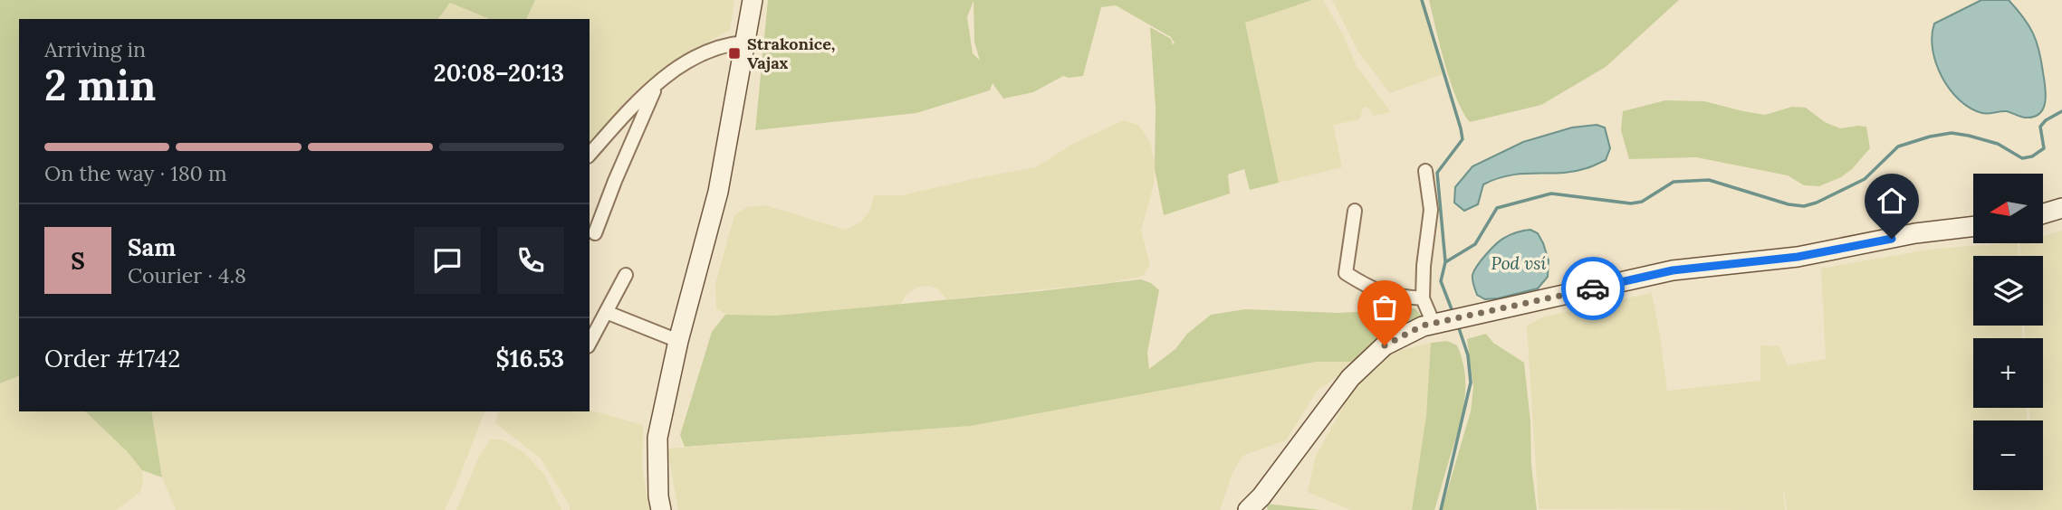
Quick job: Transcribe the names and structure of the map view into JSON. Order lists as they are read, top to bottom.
{
  "water": ["Pod vsí"],
  "places": {
    "transit": ["Strakonice, Vajax"]
  },
  "north": "left",
  "page": {
    "heading": ["2 min", "Arriving in", "20:08–20:13"],
    "panel": [
      "Sam",
      "Courier · 4.8",
      "Order #1742",
      "$16.53"
    ],
    "bar": "On the way · 180 m",
    "map_buttons": ["+", "−"],
    "round": "S"
  }
}
